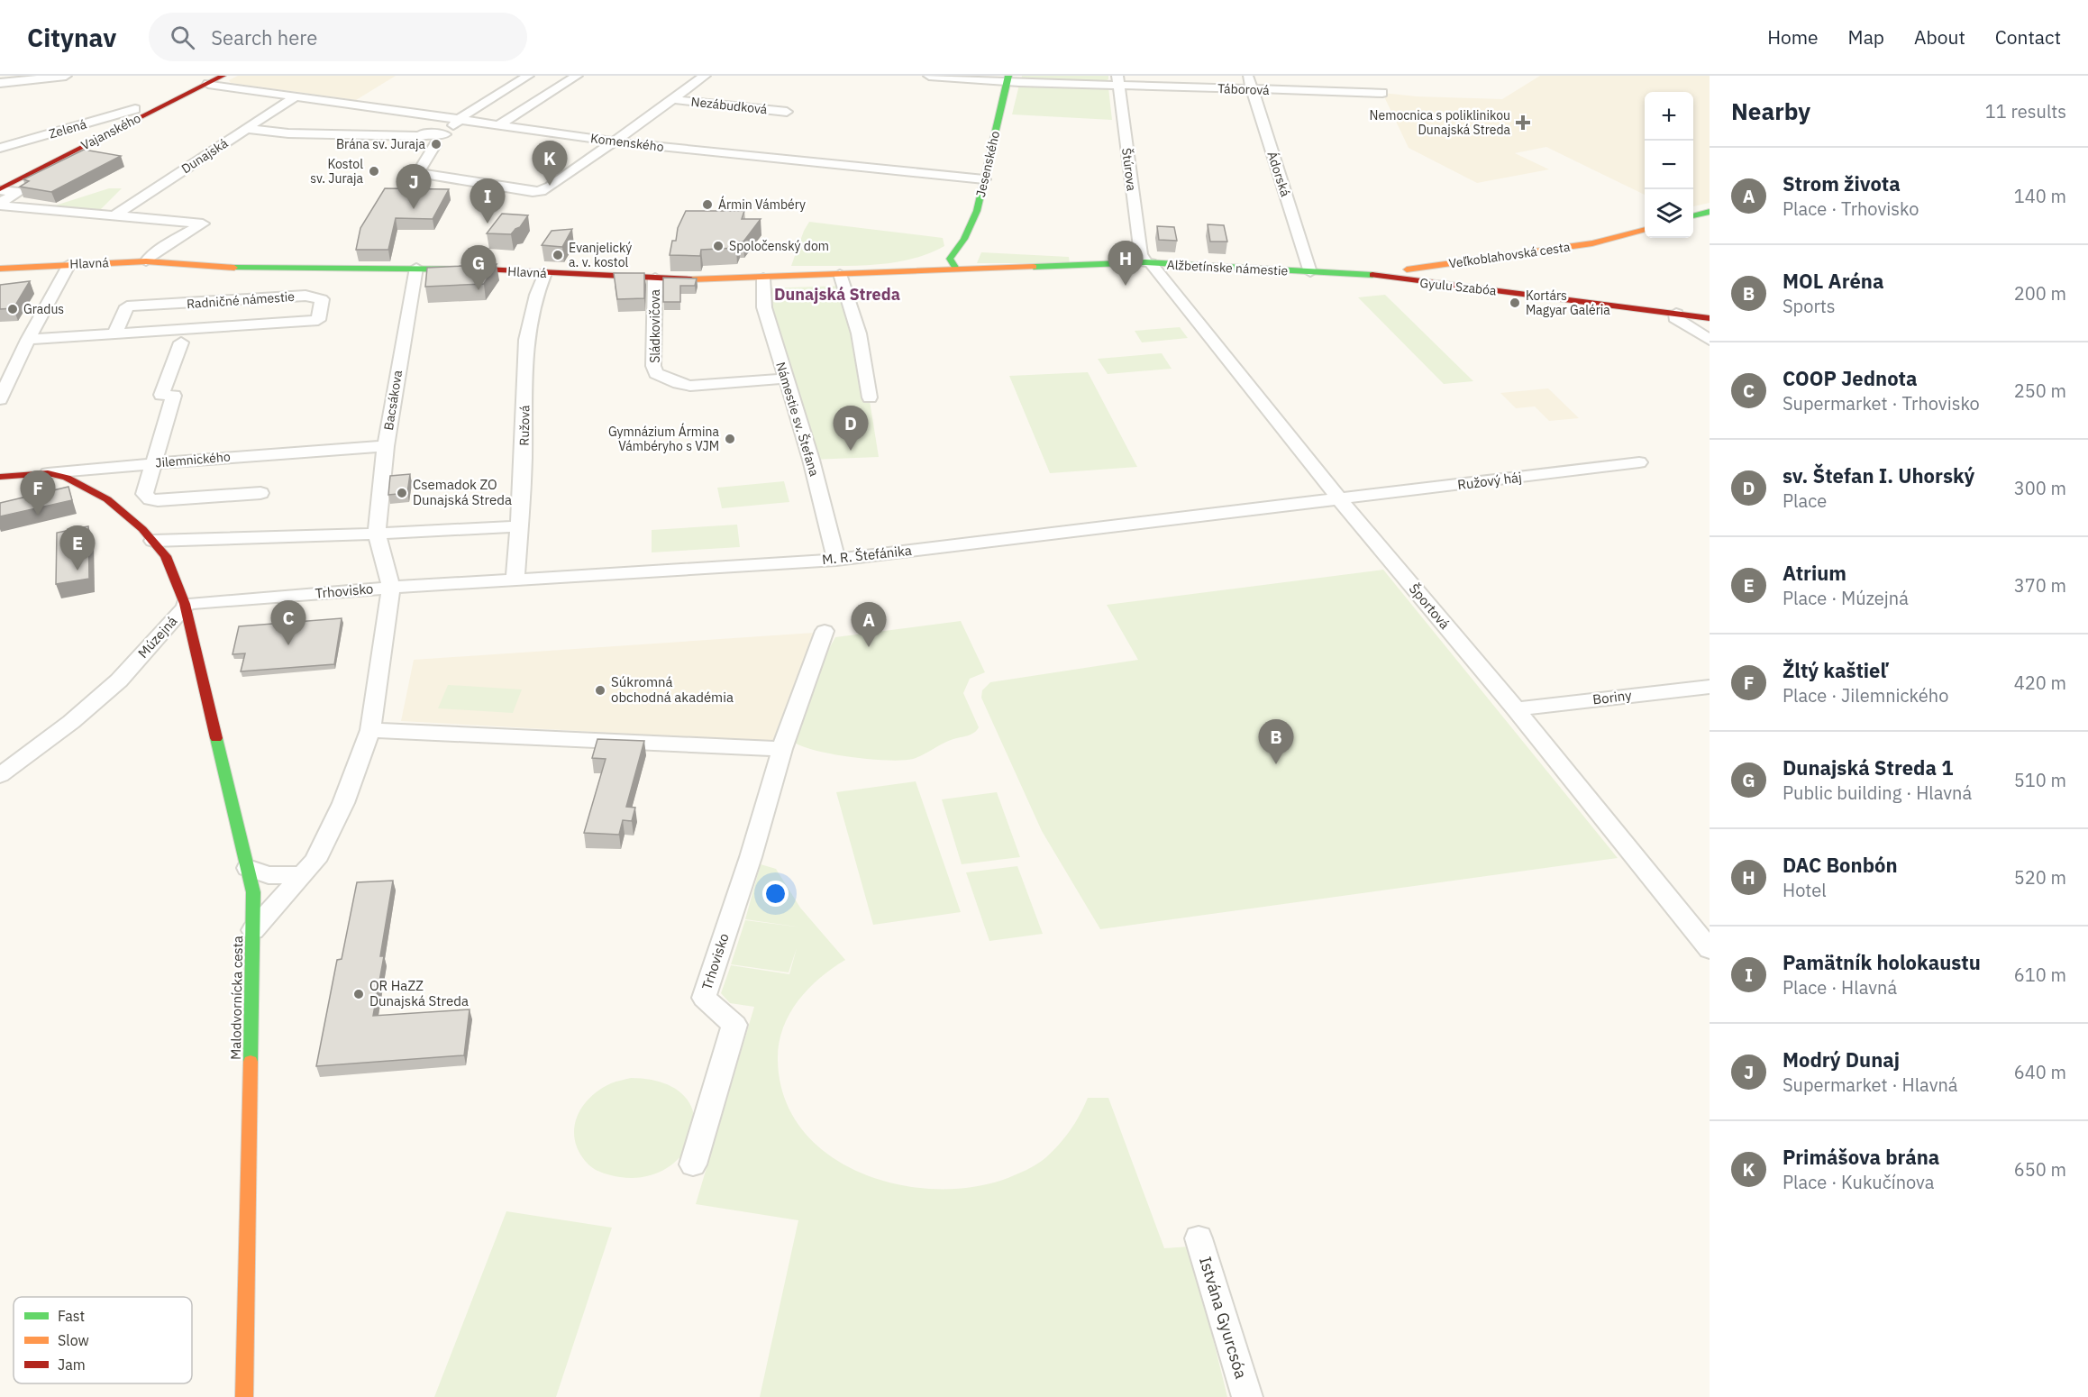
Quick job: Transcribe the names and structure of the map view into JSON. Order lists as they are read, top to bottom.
{
  "streets": {
    "street": [
      "Táborová",
      "Nezábudková",
      "Zelená",
      "Vajanského",
      "Komenského",
      "Dunajská",
      "Jesenského",
      "Štúrova",
      "Ádorská",
      "Veľkoblahovská cesta",
      "Hlavná",
      "Alžbetínske námestie",
      "Gyulu Szabóa",
      "Radničné námestie",
      "Sládkovičova",
      "Bacsákova",
      "Námestie sv. Štefana",
      "Ružová",
      "Jilemnického",
      "Ružový háj",
      "M. R. Štefánika",
      "Trhovisko",
      "Športová",
      "Múzejná",
      "Boriny",
      "Malodvornícka cesta",
      "Istvána Gyurcsóa"
    ]
  },
  "crossings": [
    ["Táborová", "Jesenského"],
    ["Táborová", "Štúrova"],
    ["Táborová", "Ádorská"],
    ["Vajanského", "Komenského"],
    ["Komenského", "Dunajská"],
    ["Komenského", "Jesenského"],
    ["Štúrova", "Alžbetínske námestie"],
    ["Štúrova", "Športová"],
    ["Ádorská", "Alžbetínske námestie"],
    ["Veľkoblahovská cesta", "Alžbetínske námestie"],
    ["Veľkoblahovská cesta", "Gyulu Szabóa"],
    ["Hlavná", "Alžbetínske námestie"],
    ["Hlavná", "Sládkovičova"],
    ["Hlavná", "Bacsákova"],
    ["Hlavná", "Námestie sv. Štefana"],
    ["Hlavná", "Ružová"],
    ["Alžbetínske námestie", "Gyulu Szabóa"],
    ["Alžbetínske námestie", "Športová"],
    ["Sládkovičova", "Námestie sv. Štefana"],
    ["Bacsákova", "Jilemnického"],
    ["Bacsákova", "M. R. Štefánika"],
    ["Bacsákova", "Trhovisko"],
    ["Námestie sv. Štefana", "M. R. Štefánika"],
    ["Ružová", "M. R. Štefánika"],
    ["Jilemnického", "Múzejná"],
    ["Ružový háj", "M. R. Štefánika"],
    ["Ružový háj", "Športová"],
    ["M. R. Štefánika", "Trhovisko"],
    ["M. R. Štefánika", "Športová"],
    ["Trhovisko", "Múzejná"],
    ["Trhovisko", "Malodvornícka cesta"],
    ["Športová", "Boriny"],
    ["Múzejná", "Malodvornícka cesta"]
  ],
  "districts": ["Dunajská Streda"],
  "places": {
    "health": ["Nemocnica s poliklinikou Dunajská Streda"],
    "other": [
      "Brána sv. Juraja",
      "Kostol sv. Juraja",
      "Ármin Vámbéry",
      "Spoločenský dom",
      "Evanjelický a. v. kostol",
      "Kortárs Magyar Galéria",
      "Gradus",
      "Gymnázium Ármina Vámbéryho s VJM",
      "Csemadok ZO Dunajská Streda",
      "Súkromná obchodná akadémia",
      "OR HaZZ Dunajská Streda"
    ]
  },
  "legend": ["Fast", "Slow", "Jam"],
  "page": {
    "header": "Citynav",
    "search": "Search here",
    "nav": [
      "Home",
      "Map",
      "About",
      "Contact"
    ],
    "heading": ["Nearby", "11 results"],
    "map_buttons": ["+", "−"],
    "pins": [
      "K",
      "J",
      "I",
      "H",
      "G",
      "D",
      "F",
      "E",
      "C",
      "A",
      "B"
    ],
    "list": [
      {
        "mark": "A",
        "name": "Strom života",
        "note": "Place · Trhovisko",
        "value": "140 m"
      },
      {
        "mark": "B",
        "name": "MOL Aréna",
        "note": "Sports",
        "value": "200 m"
      },
      {
        "mark": "C",
        "name": "COOP Jednota",
        "note": "Supermarket · Trhovisko",
        "value": "250 m"
      },
      {
        "mark": "D",
        "name": "sv. Štefan I. Uhorský",
        "note": "Place",
        "value": "300 m"
      },
      {
        "mark": "E",
        "name": "Atrium",
        "note": "Place · Múzejná",
        "value": "370 m"
      },
      {
        "mark": "F",
        "name": "Žltý kaštieľ",
        "note": "Place · Jilemnického",
        "value": "420 m"
      },
      {
        "mark": "G",
        "name": "Dunajská Streda 1",
        "note": "Public building · Hlavná",
        "value": "510 m"
      },
      {
        "mark": "H",
        "name": "DAC Bonbón",
        "note": "Hotel",
        "value": "520 m"
      },
      {
        "mark": "I",
        "name": "Pamätník holokaustu",
        "note": "Place · Hlavná",
        "value": "610 m"
      },
      {
        "mark": "J",
        "name": "Modrý Dunaj",
        "note": "Supermarket · Hlavná",
        "value": "640 m"
      },
      {
        "mark": "K",
        "name": "Primášova brána",
        "note": "Place · Kukučínova",
        "value": "650 m"
      }
    ]
  }
}
